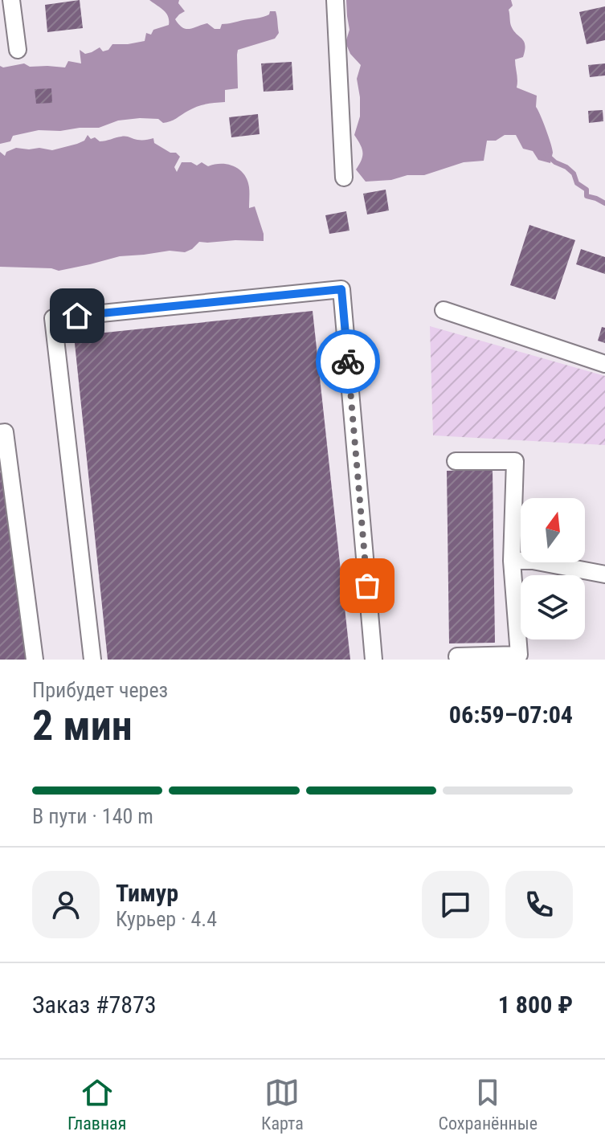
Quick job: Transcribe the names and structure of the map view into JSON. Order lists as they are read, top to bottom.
{
  "north": "top",
  "page": {
    "heading": ["2 мин", "Прибудет через", "06:59–07:04"],
    "panel": [
      "Тимур",
      "Курьер · 4.4",
      "Заказ #7873",
      "1 800 ₽"
    ],
    "bar": "В пути · 140 m",
    "tabs": ["Главная", "Карта", "Сохранённые"]
  }
}
